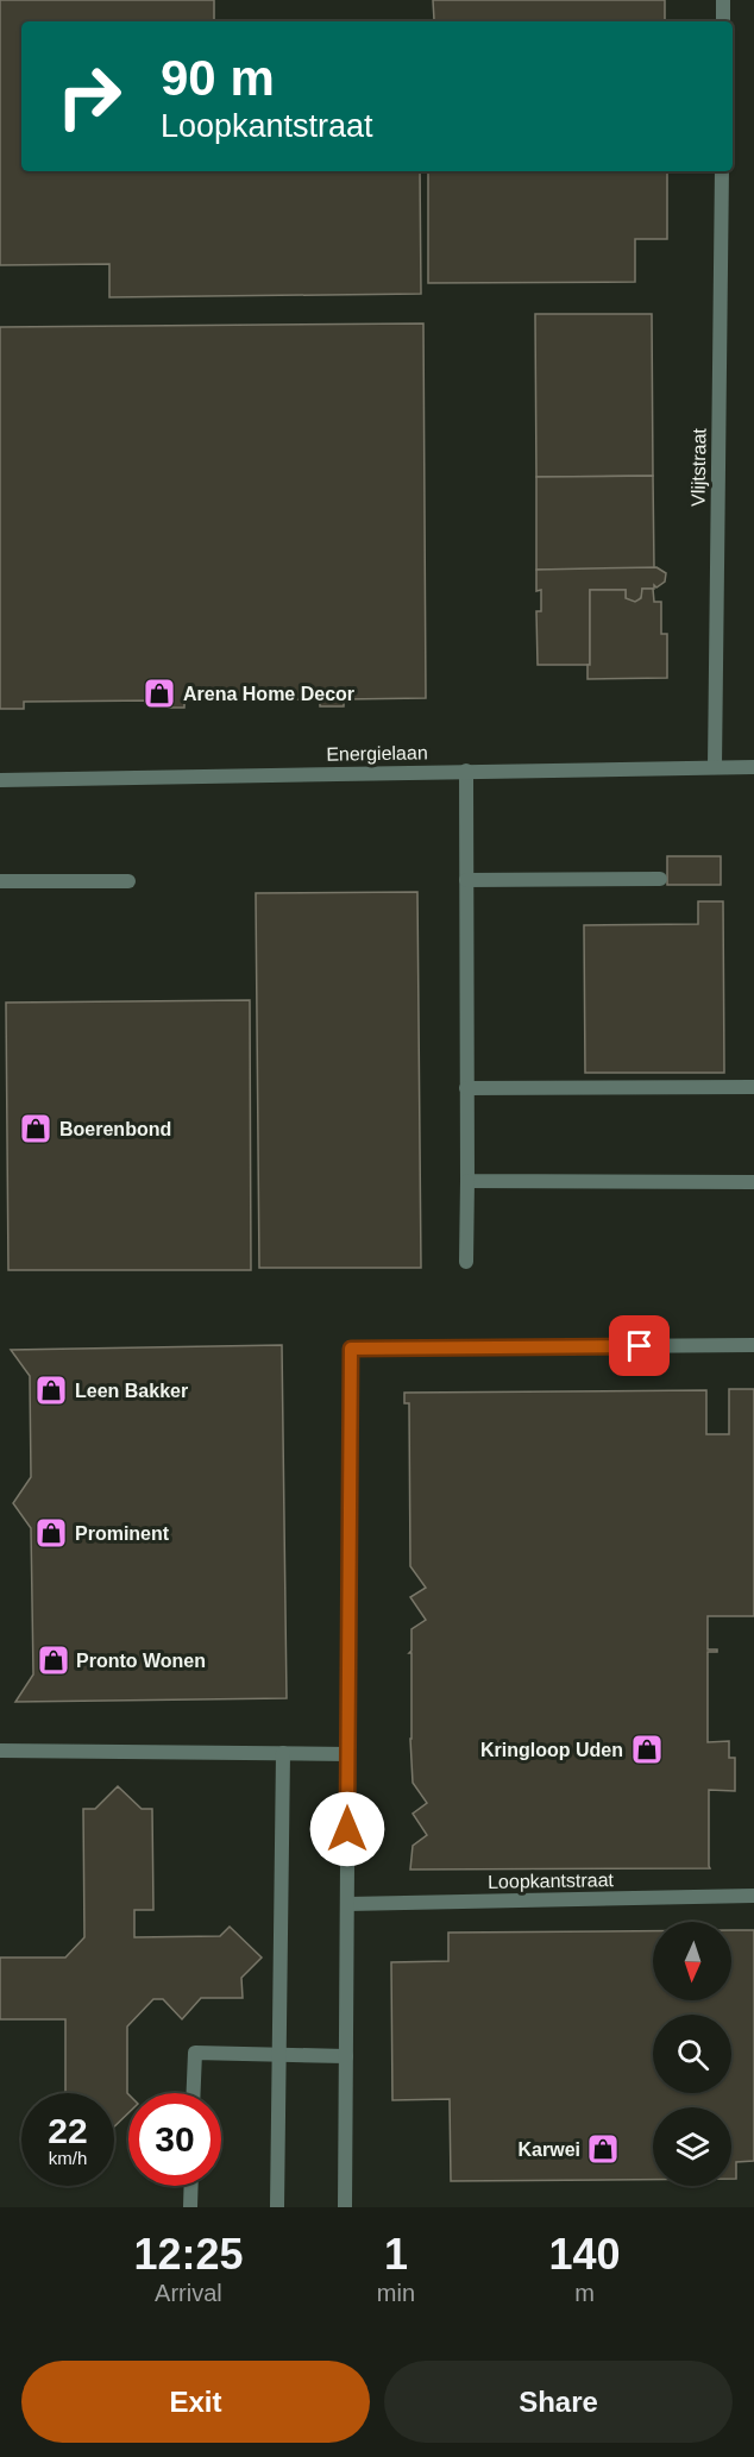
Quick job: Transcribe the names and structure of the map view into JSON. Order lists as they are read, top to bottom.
{
  "streets": {
    "street": ["Vlijtstraat", "Energielaan", "Loopkantstraat"]
  },
  "crossings": [
    ["Vlijtstraat", "Energielaan"]
  ],
  "places": {
    "shop": [
      "Arena Home Decor",
      "Boerenbond",
      "Leen Bakker",
      "Prominent",
      "Pronto Wonen",
      "Kringloop Uden",
      "Karwei"
    ]
  },
  "north": "bottom",
  "page": {
    "turn": ["90 m", "Loopkantstraat"],
    "speed": "22 km/h",
    "limit": "30",
    "eta": [
      "12:25",
      "Arrival",
      "1",
      "min",
      "140",
      "m"
    ],
    "buttons": ["Exit", "Share"]
  }
}
